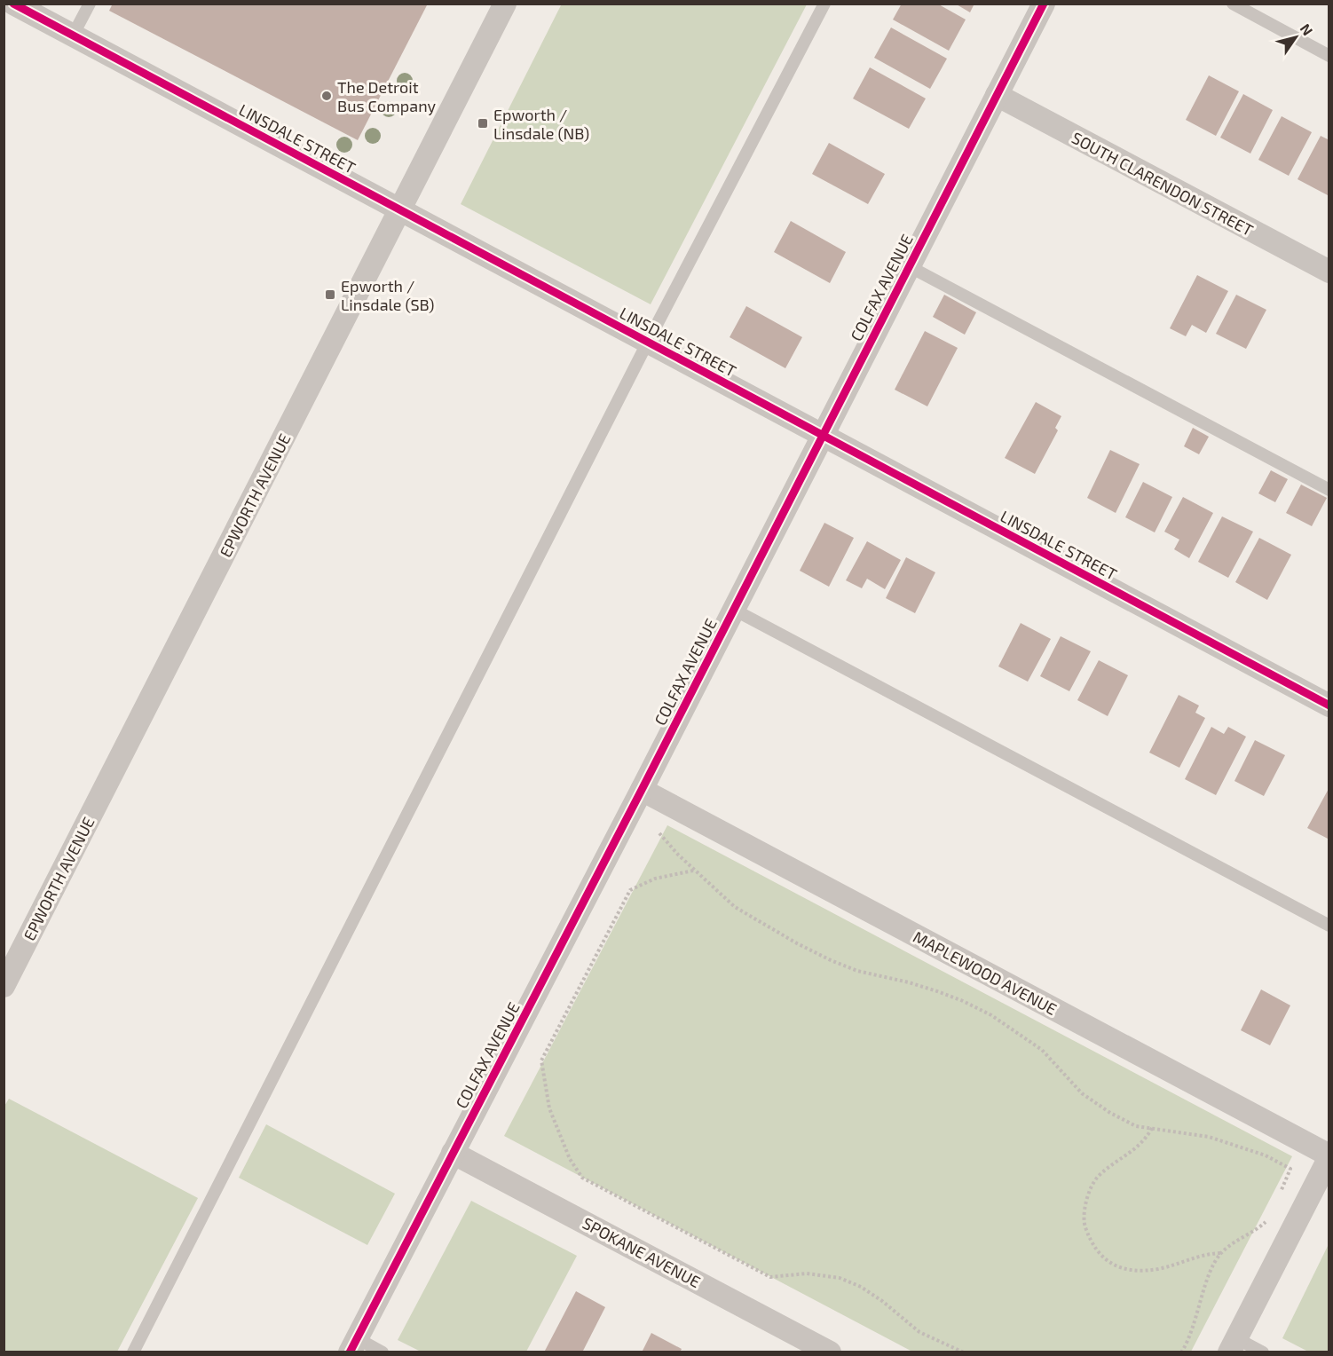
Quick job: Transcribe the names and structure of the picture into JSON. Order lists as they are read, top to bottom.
{
  "streets": {
    "street": [
      "LINSDALE STREET",
      "SOUTH CLARENDON STREET",
      "COLFAX AVENUE",
      "EPWORTH AVENUE",
      "MAPLEWOOD AVENUE",
      "SPOKANE AVENUE"
    ]
  },
  "crossings": [
    ["LINSDALE STREET", "COLFAX AVENUE"],
    ["LINSDALE STREET", "EPWORTH AVENUE"],
    ["SOUTH CLARENDON STREET", "COLFAX AVENUE"],
    ["COLFAX AVENUE", "MAPLEWOOD AVENUE"],
    ["COLFAX AVENUE", "SPOKANE AVENUE"]
  ],
  "places": {
    "other": ["The Detroit Bus Company"],
    "transit": ["Epworth / Linsdale (NB)", "Epworth / Linsdale (SB)"]
  },
  "north": "top right"
}
